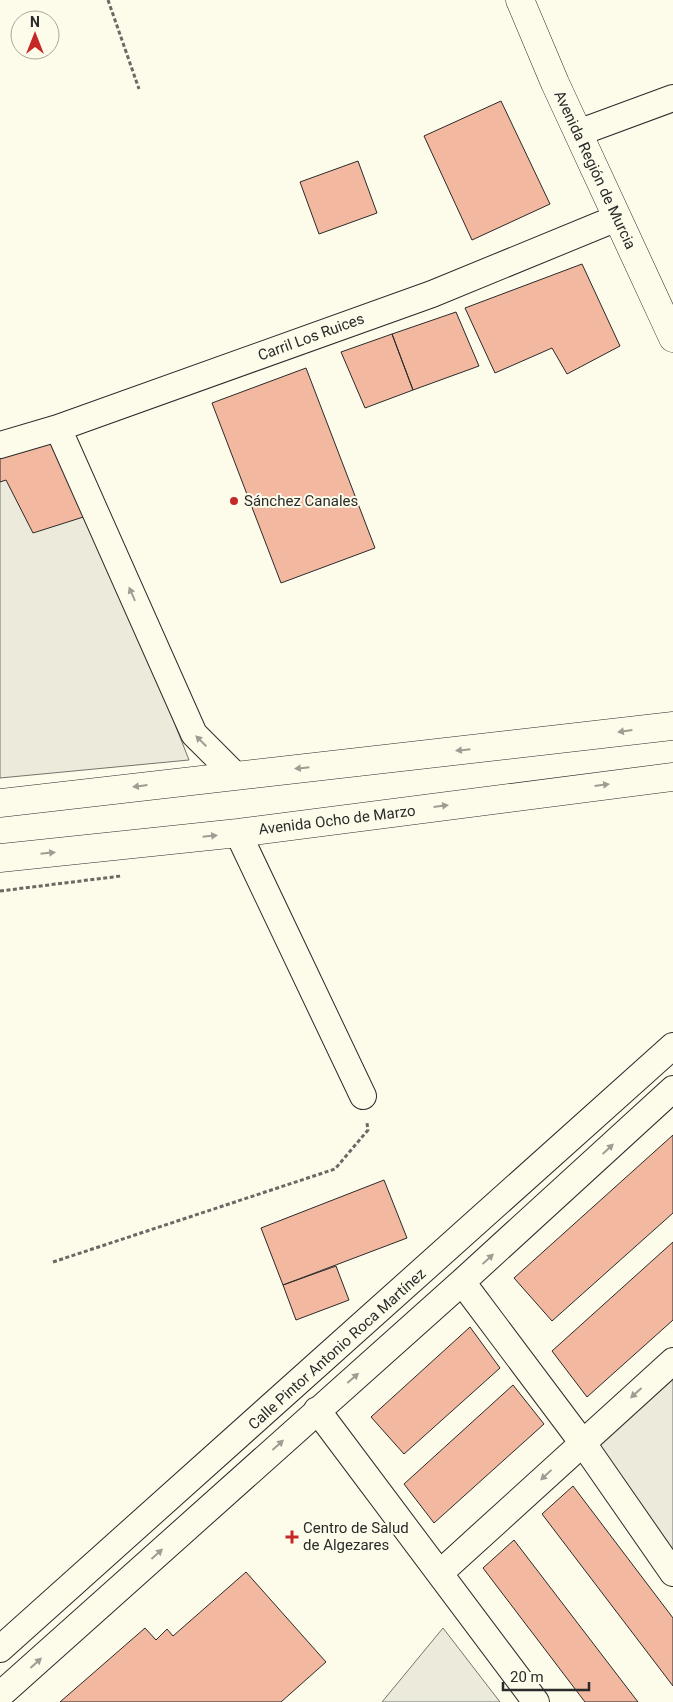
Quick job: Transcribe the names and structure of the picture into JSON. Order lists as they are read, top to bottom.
{
  "streets": {
    "main road": ["Avenida Región de Murcia", "Avenida Ocho de Marzo"],
    "street": ["Carril Los Ruices", "Calle Pintor Antonio Roca Martínez"]
  },
  "crossings": [
    ["Avenida Región de Murcia", "Carril Los Ruices"]
  ],
  "places": {
    "other": ["Sánchez Canales"],
    "health": ["Centro de Salud de Algezares"]
  },
  "scale_bar": "20 m",
  "north": "top"
}
